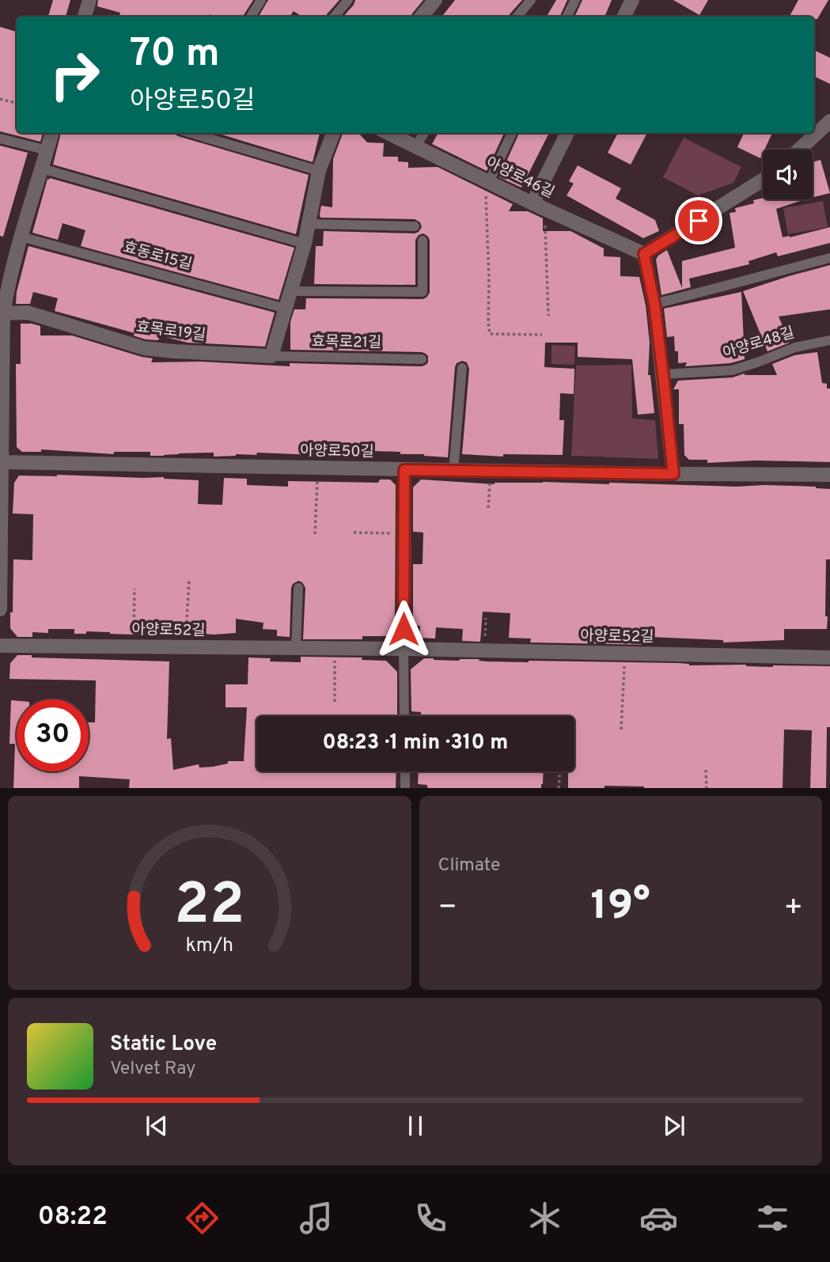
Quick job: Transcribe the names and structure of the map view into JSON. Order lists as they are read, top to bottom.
{
  "streets": {
    "street": [
      "아양로46길",
      "효목로19길",
      "아양로50길",
      "아양로52길"
    ],
    "lane": ["효동로15길", "효목로21길", "아양로48길"]
  },
  "crossings": [
    ["효목로19길", "효목로21길"]
  ],
  "page": {
    "turn": ["70 m", "아양로50길"],
    "limit": "30",
    "trip": "08:23 · 1 min · 310 m",
    "tile": "Climate",
    "heat": ["−", "19°", "+"],
    "song": ["Static Love", "Velvet Ray"],
    "tabs": "08:22",
    "gauge": ["22", "km/h"]
  }
}
